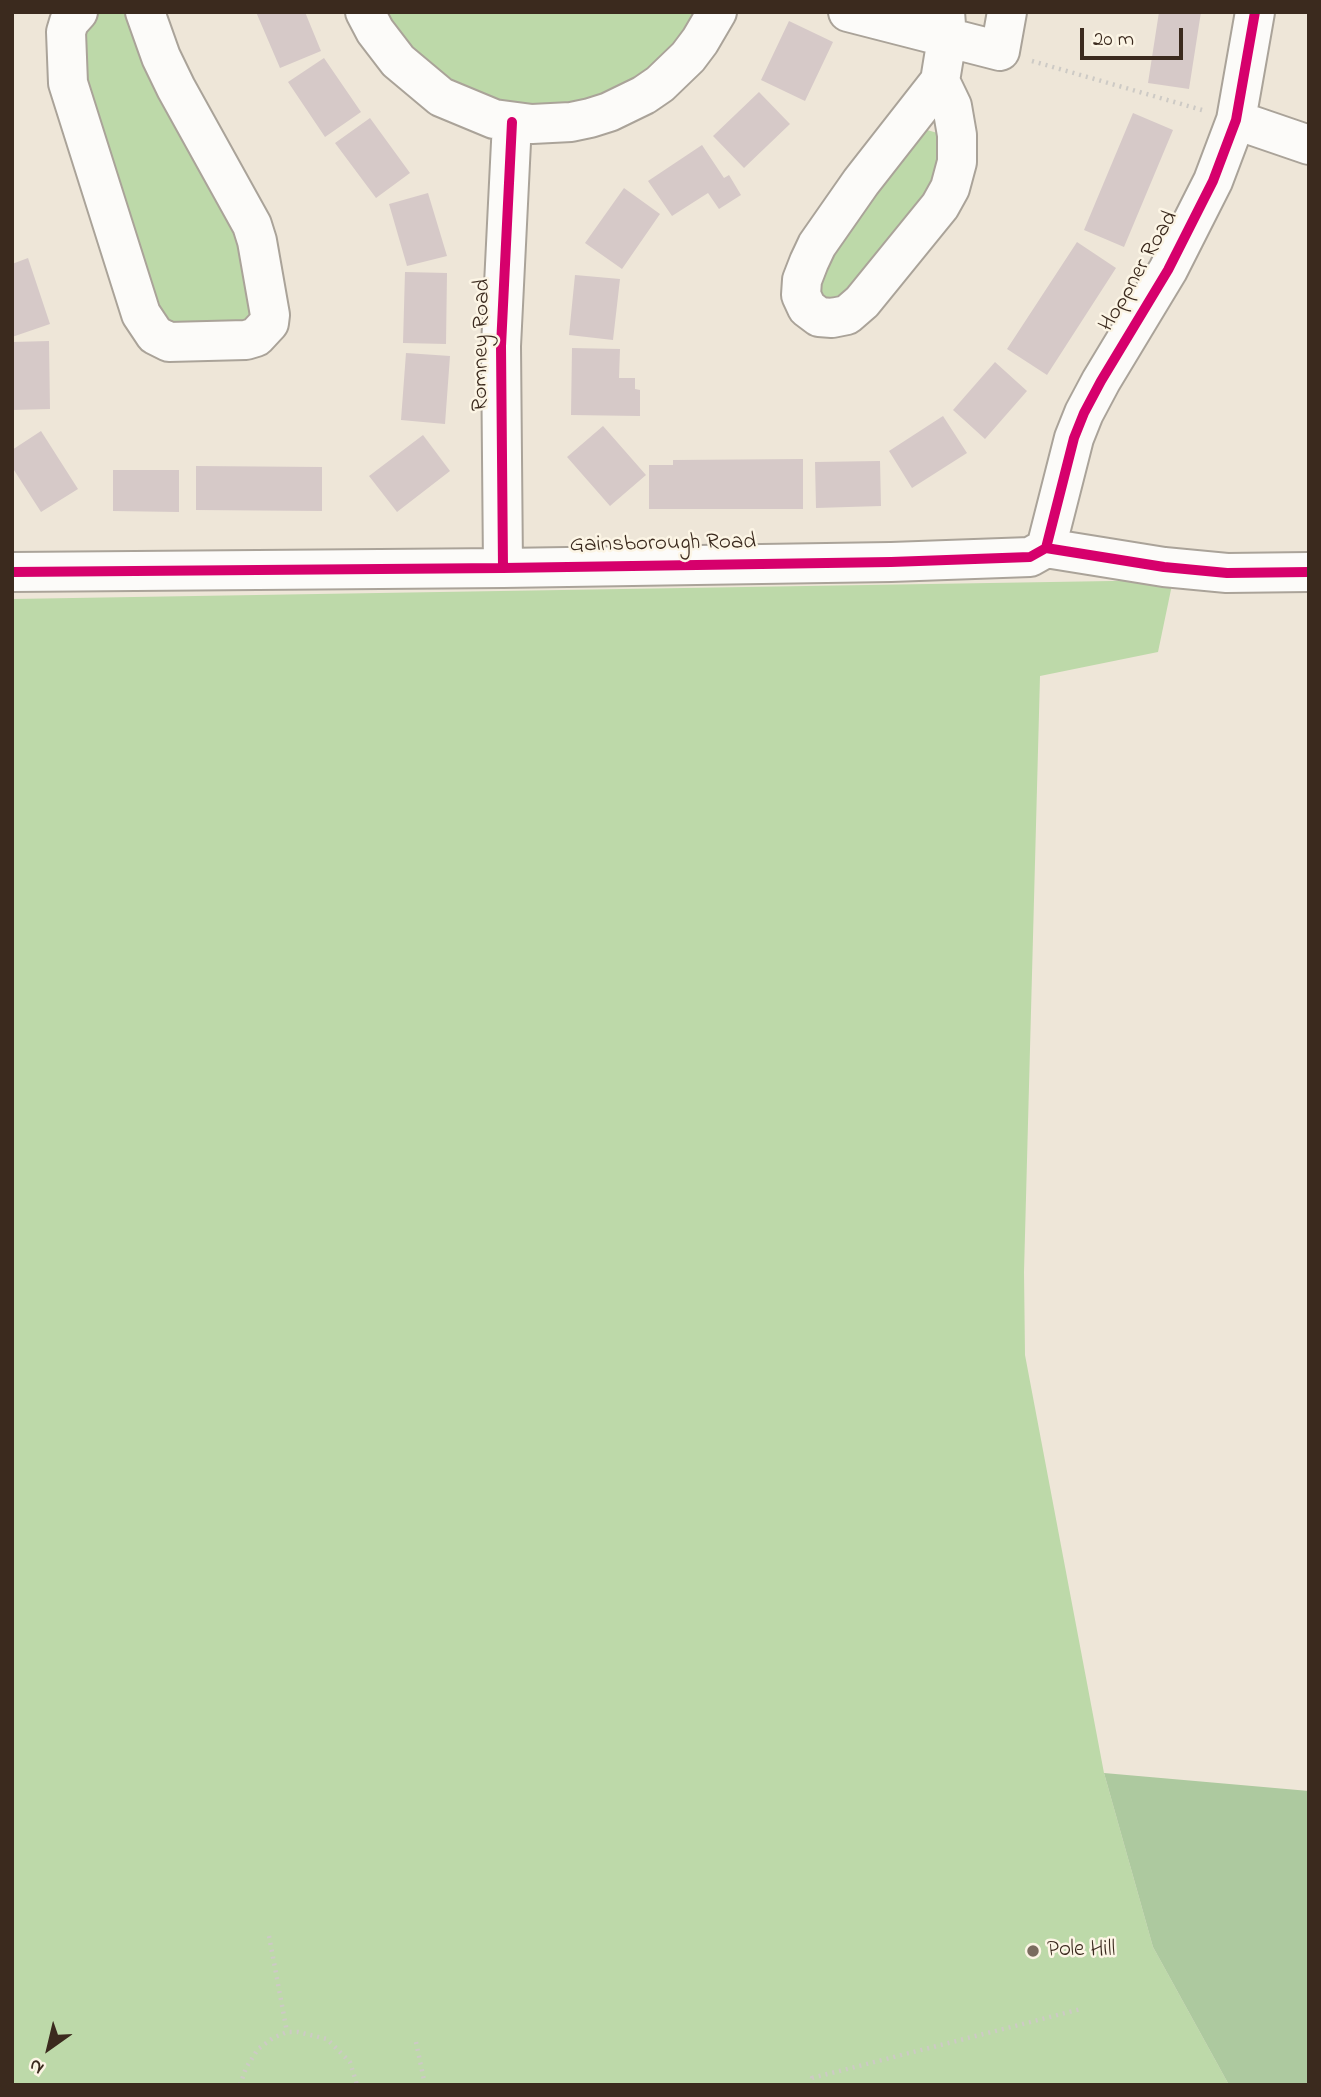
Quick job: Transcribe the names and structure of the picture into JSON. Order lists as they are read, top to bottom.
{
  "streets": {
    "street": ["Hoppner Road", "Romney Road", "Gainsborough Road"]
  },
  "crossings": [
    ["Hoppner Road", "Gainsborough Road"],
    ["Romney Road", "Gainsborough Road"]
  ],
  "places": ["Pole Hill"],
  "scale_bar": "20 m",
  "north": "bottom left"
}
